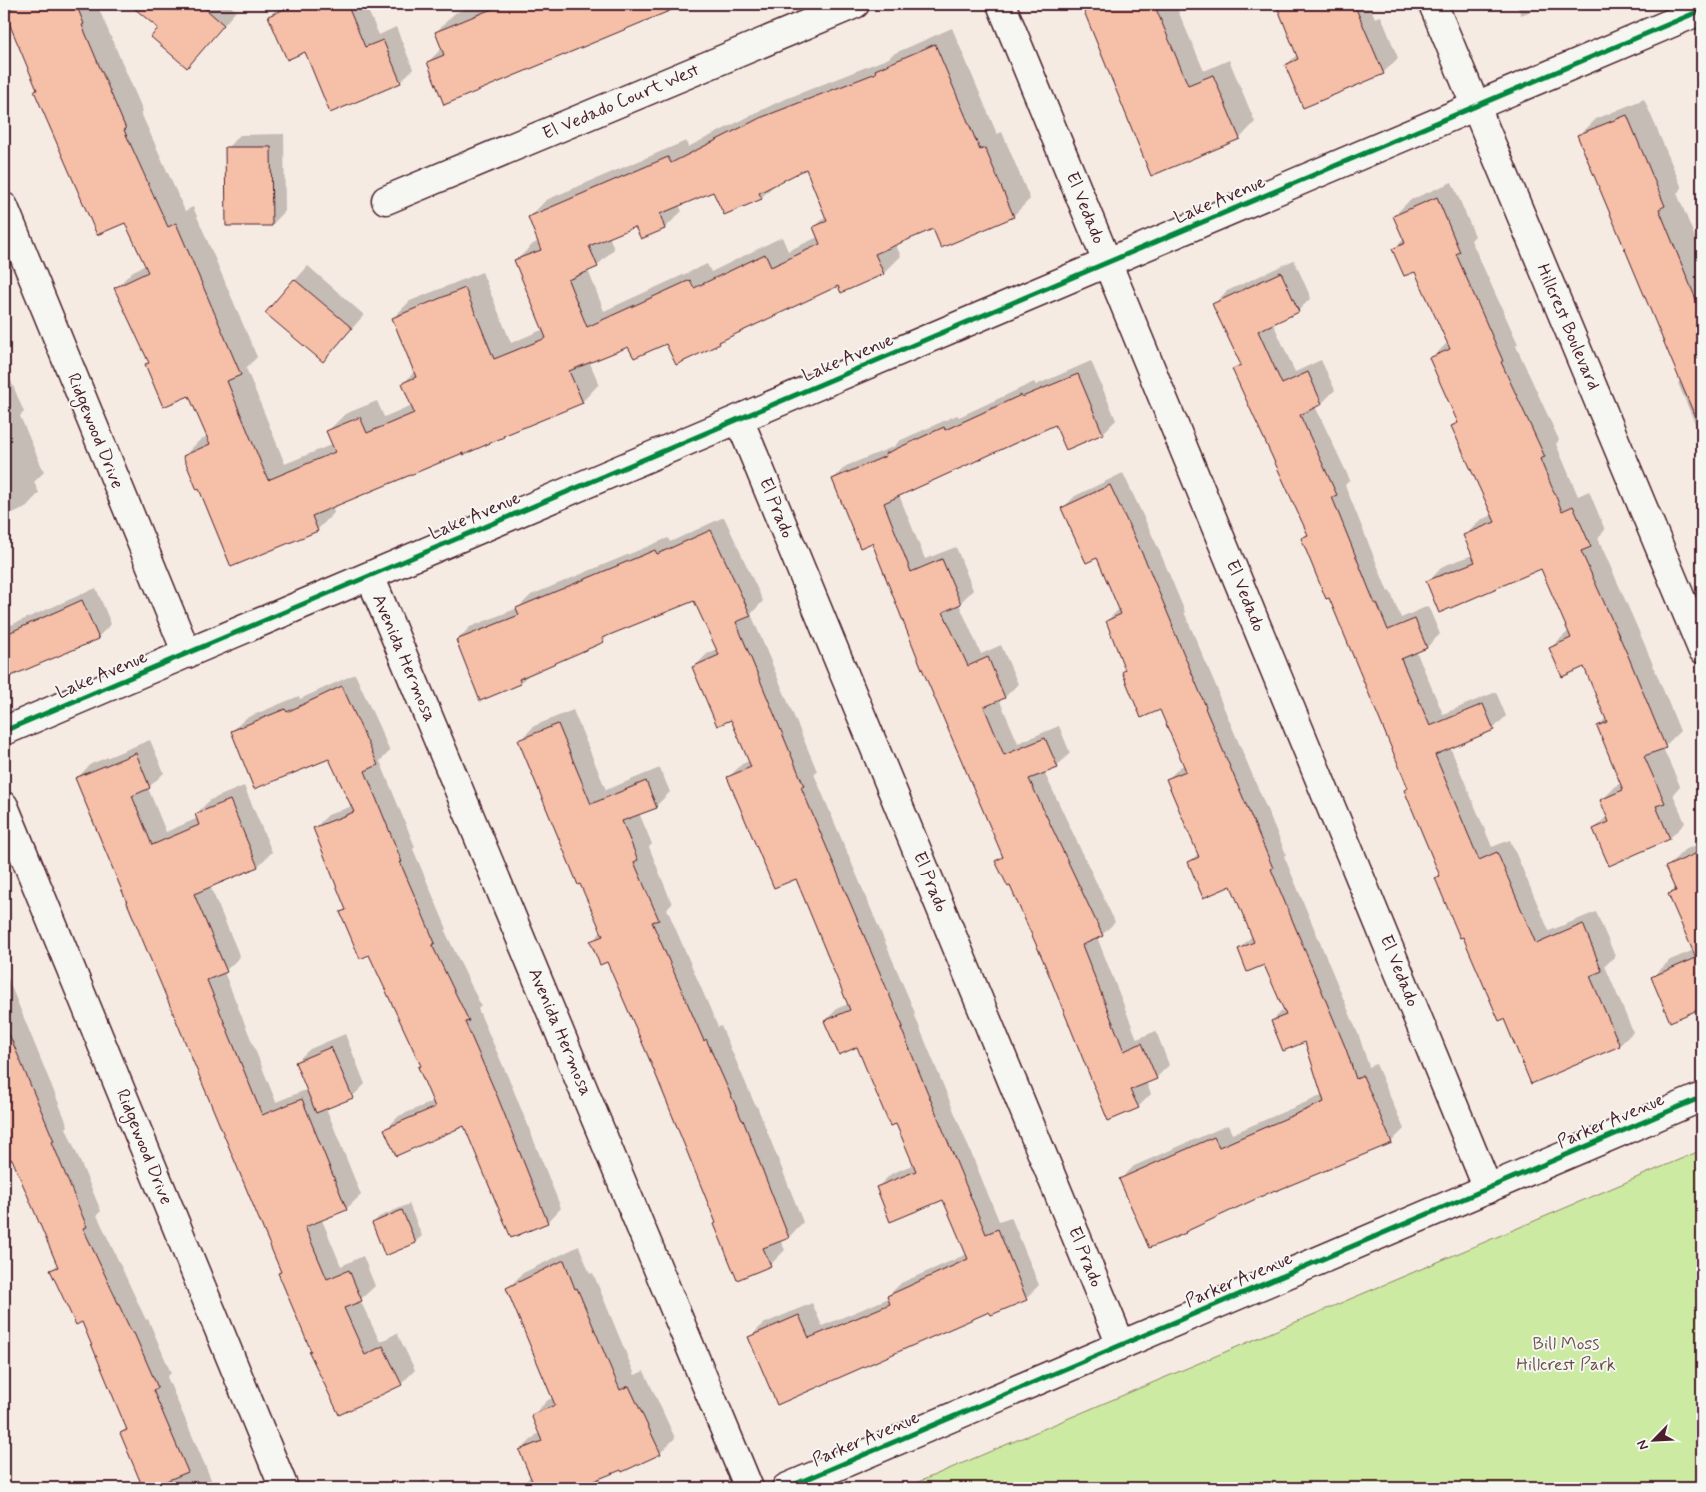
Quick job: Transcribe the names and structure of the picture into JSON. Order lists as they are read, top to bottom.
{
  "streets": {
    "street": [
      "El Vedado Court West",
      "Lake Avenue",
      "El Vedado",
      "Hillcrest Boulevard",
      "Ridgewood Drive",
      "El Prado",
      "Avenida Hermosa",
      "Parker Avenue"
    ]
  },
  "crossings": [
    ["Lake Avenue", "El Vedado"],
    ["Lake Avenue", "Hillcrest Boulevard"],
    ["Lake Avenue", "Ridgewood Drive"],
    ["Lake Avenue", "El Prado"],
    ["Lake Avenue", "Avenida Hermosa"],
    ["El Vedado", "Parker Avenue"],
    ["El Prado", "Parker Avenue"]
  ],
  "parks": ["Bill Moss Hillcrest Park"],
  "north": "bottom left"
}
